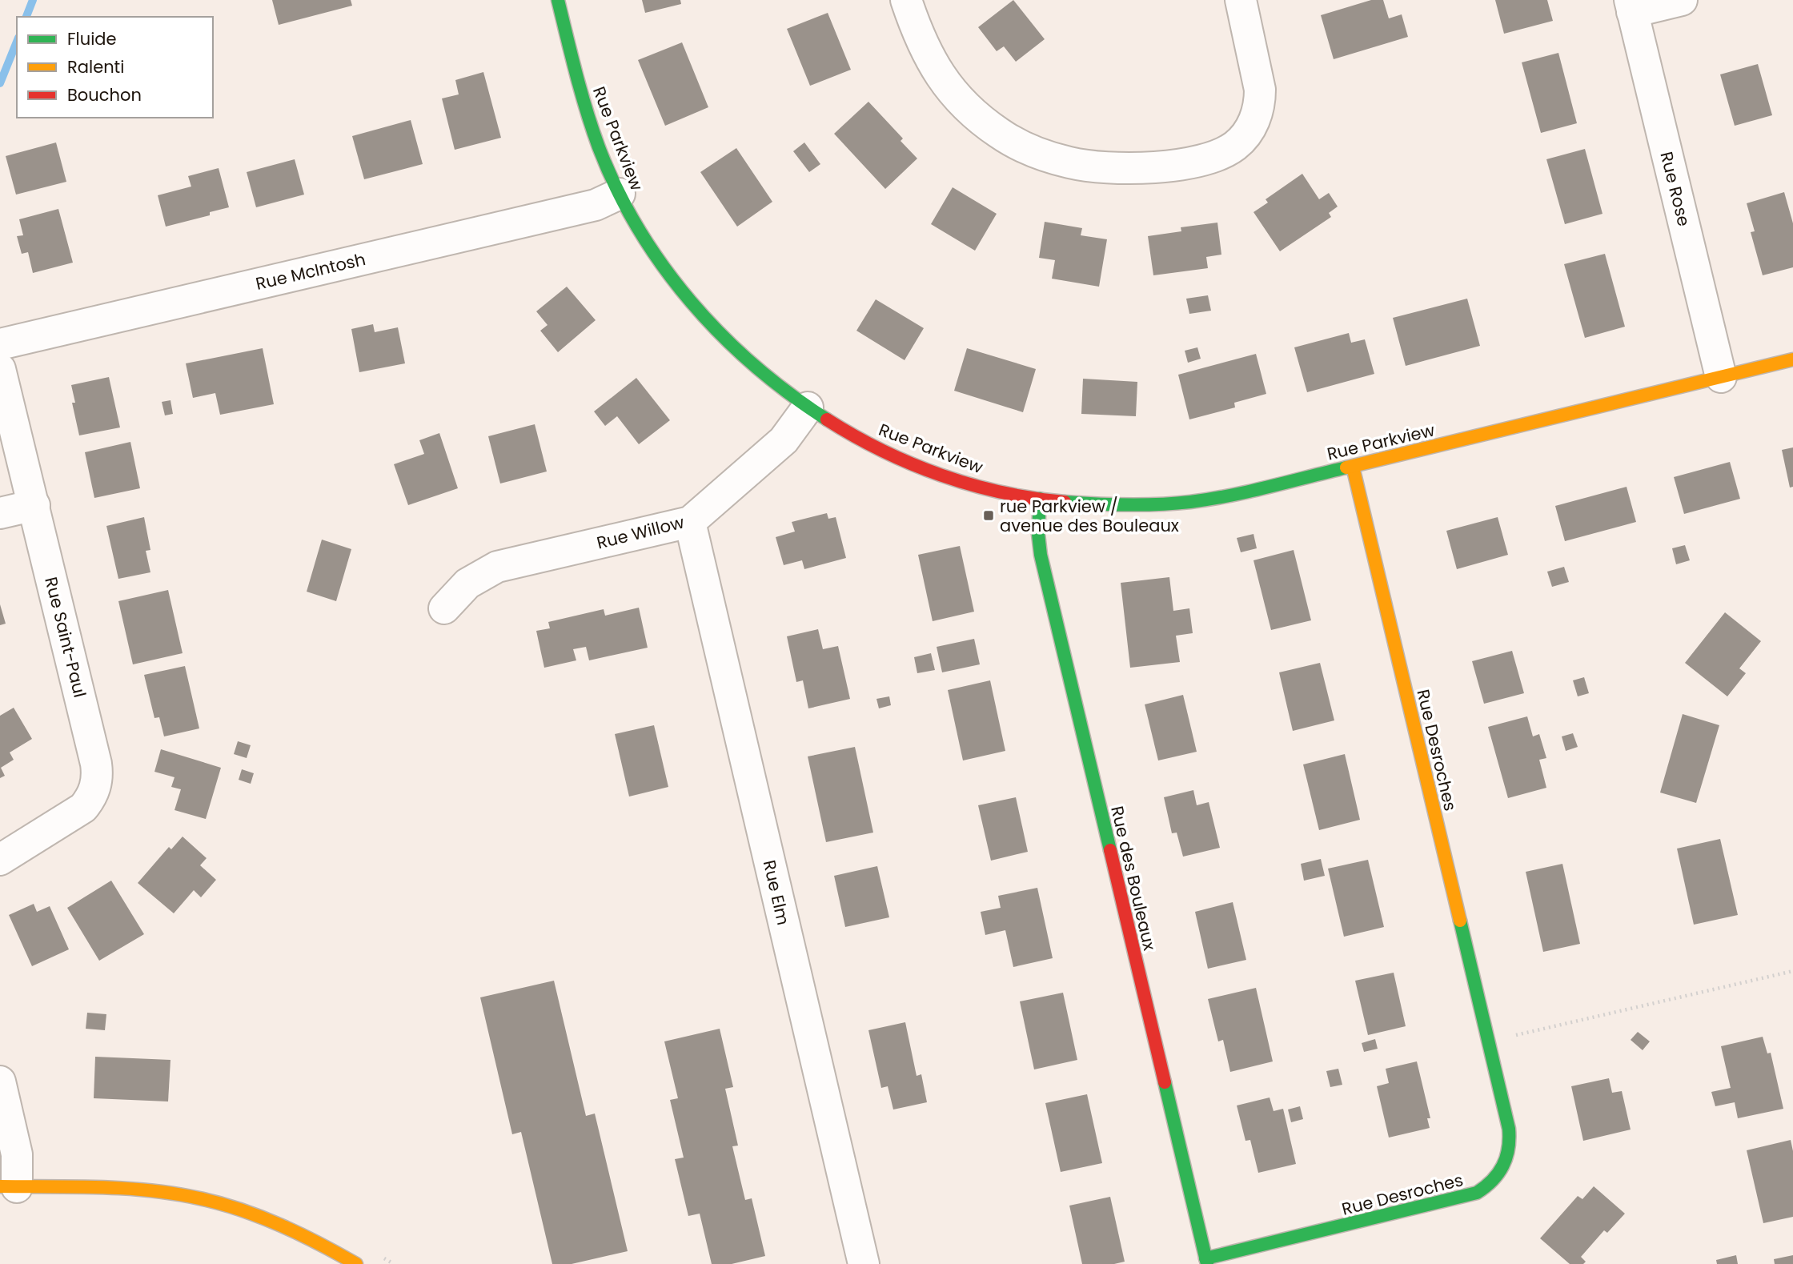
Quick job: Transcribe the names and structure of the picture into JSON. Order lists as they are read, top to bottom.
{
  "streets": {
    "street": [
      "Rue Parkview",
      "Rue Rose",
      "Rue McIntosh",
      "Rue Willow",
      "Rue Saint-Paul",
      "Rue Desroches",
      "Rue des Bouleaux",
      "Rue Elm"
    ]
  },
  "crossings": [
    ["Rue Parkview", "Rue Rose"],
    ["Rue Parkview", "Rue McIntosh"],
    ["Rue Parkview", "Rue Willow"],
    ["Rue Parkview", "Rue Desroches"],
    ["Rue Parkview", "Rue des Bouleaux"],
    ["Rue Willow", "Rue Elm"],
    ["Rue Desroches", "Rue des Bouleaux"]
  ],
  "places": {
    "transit": ["rue Parkview / avenue des Bouleaux"]
  },
  "legend": ["Fluide", "Ralenti", "Bouchon"]
}
